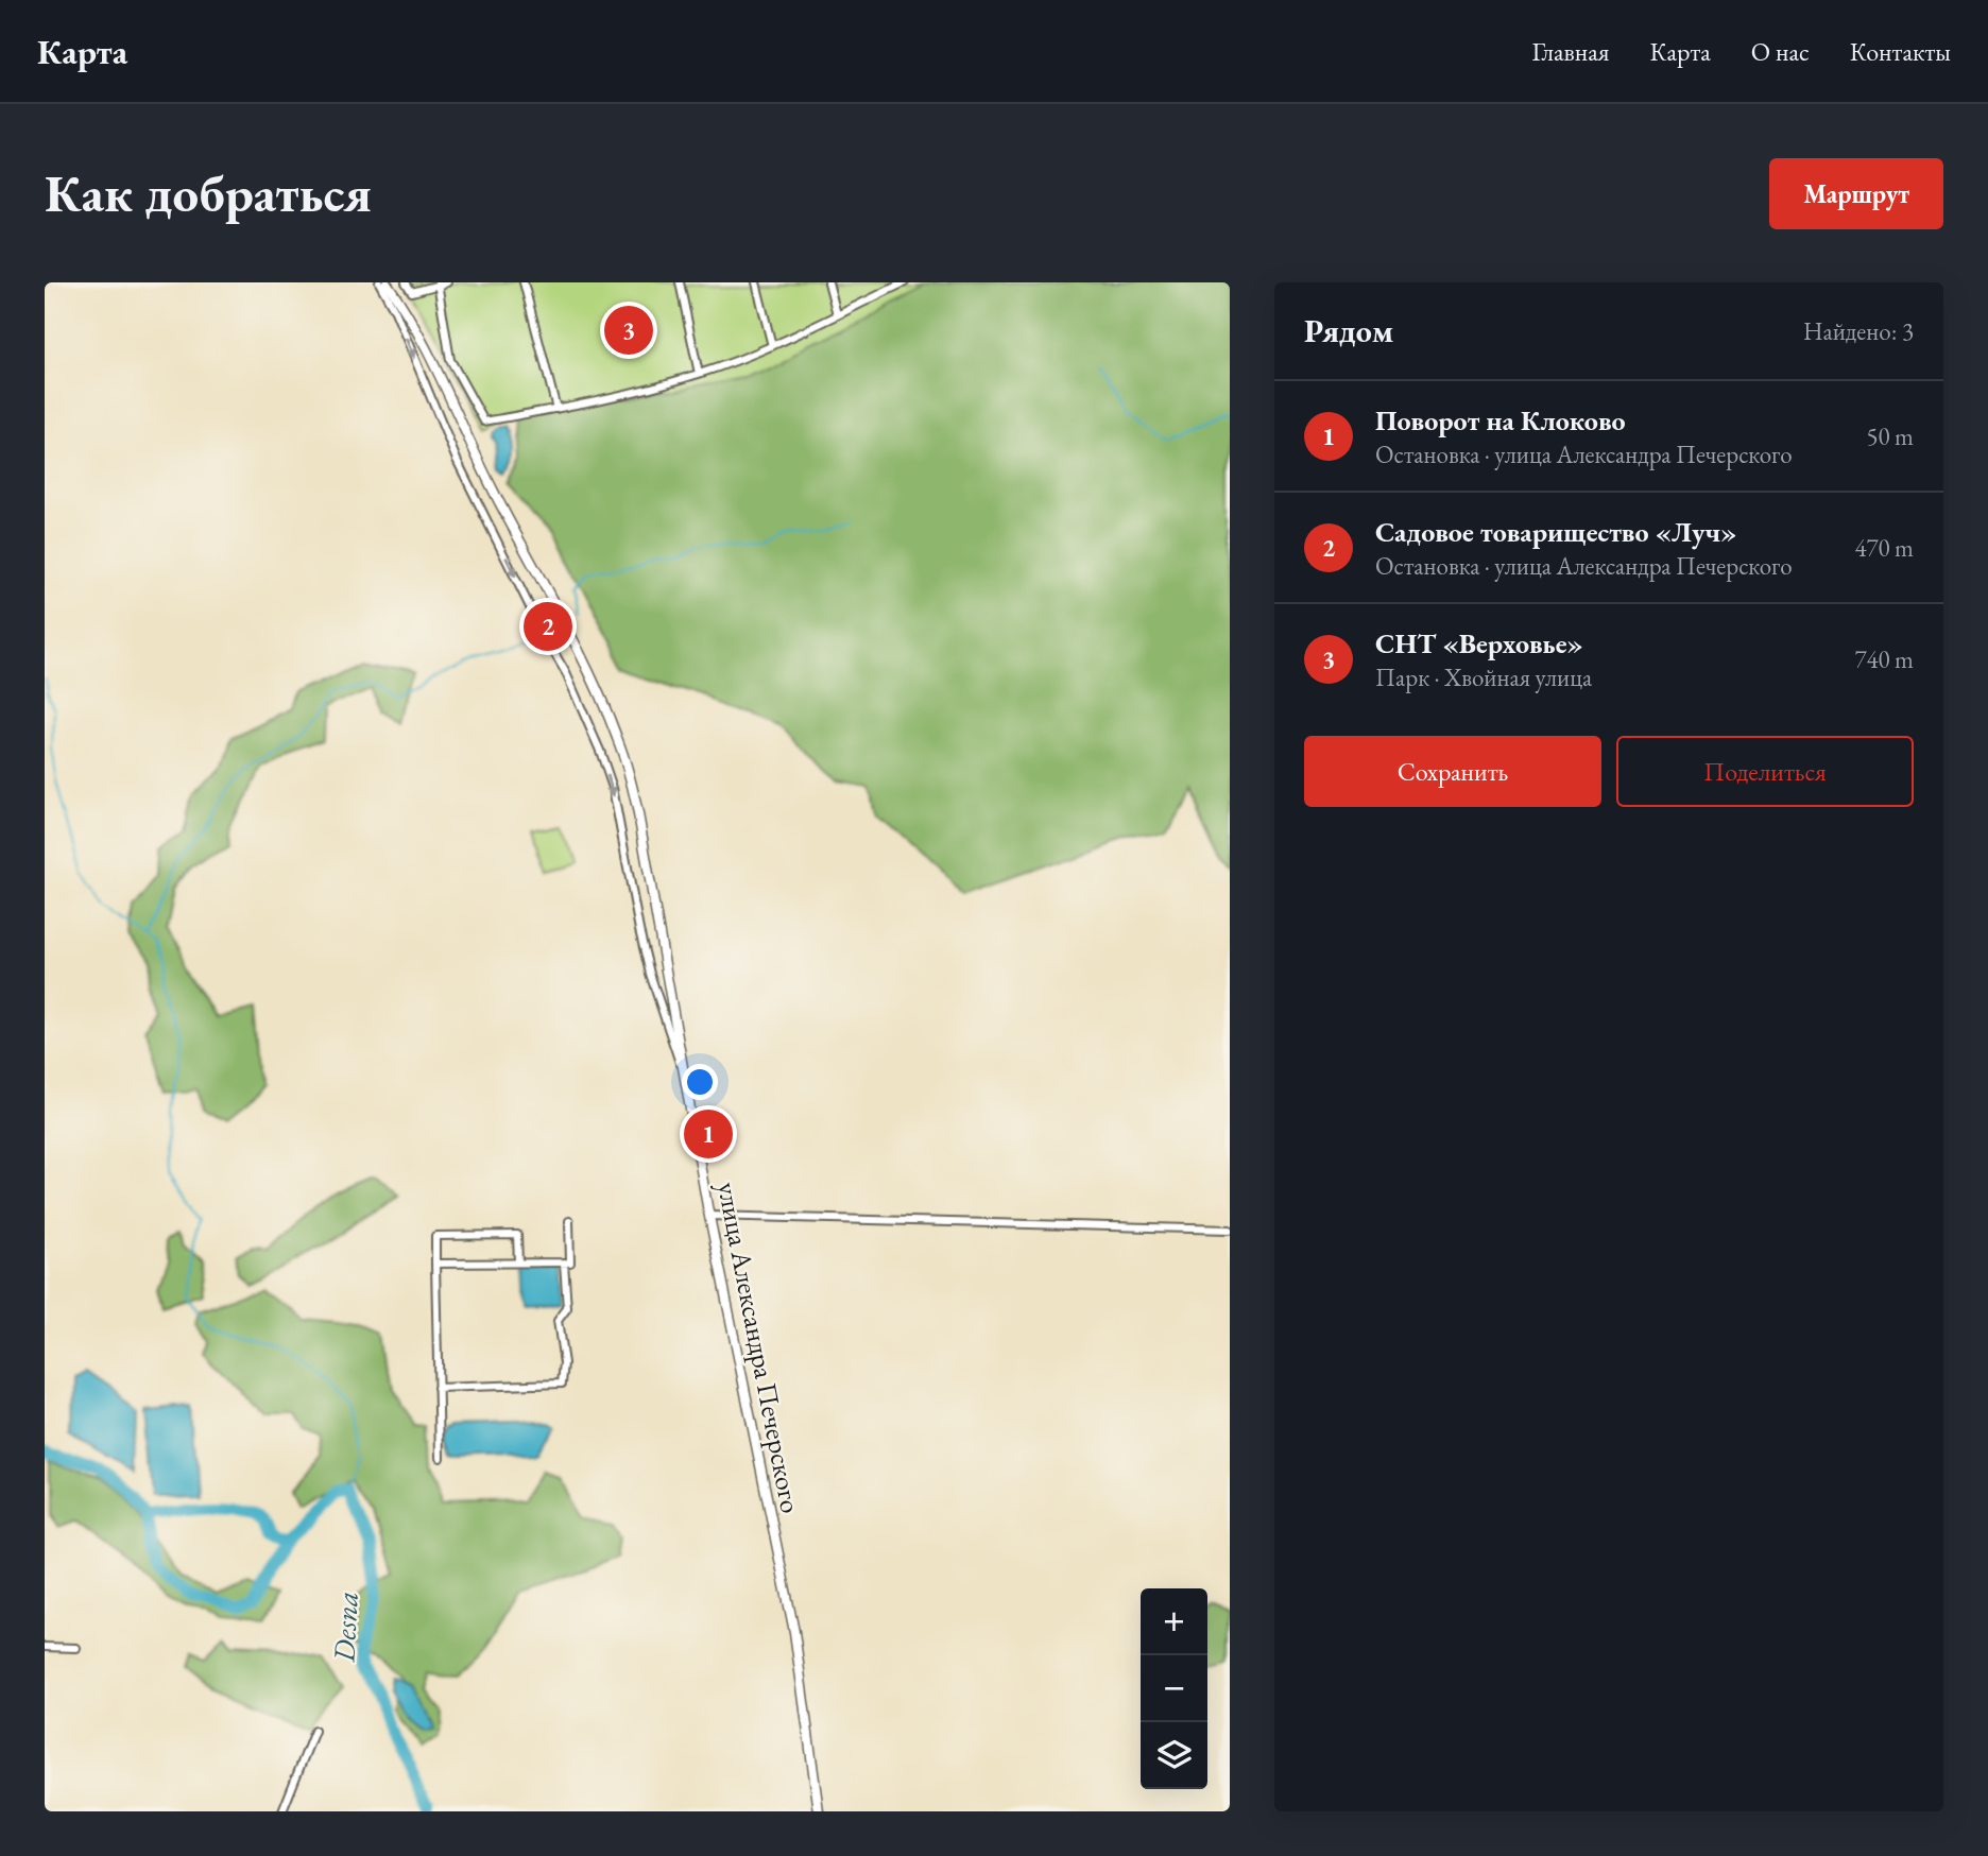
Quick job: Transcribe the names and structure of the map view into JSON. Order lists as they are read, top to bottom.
{
  "streets": {
    "main road": ["улица Александра Печерского"]
  },
  "water": ["Desna"],
  "page": {
    "header": "Карта",
    "nav": [
      "Главная",
      "Карта",
      "О нас",
      "Контакты"
    ],
    "buttons": [
      "Маршрут",
      ["Сохранить", "Поделиться"]
    ],
    "title": "Как добраться",
    "heading": ["Рядом", "Найдено: 3"],
    "pins": ["3", "2", "1"],
    "list": [
      {
        "mark": "1",
        "name": "Поворот на Клоково",
        "note": "Остановка · улица Александра Печерского",
        "value": "50 m"
      },
      {
        "mark": "2",
        "name": "Садовое товарищество «Луч»",
        "note": "Остановка · улица Александра Печерского",
        "value": "470 m"
      },
      {
        "mark": "3",
        "name": "СНТ «Верховье»",
        "note": "Парк · Хвойная улица",
        "value": "740 m"
      }
    ],
    "map_buttons": ["+", "−"]
  }
}
